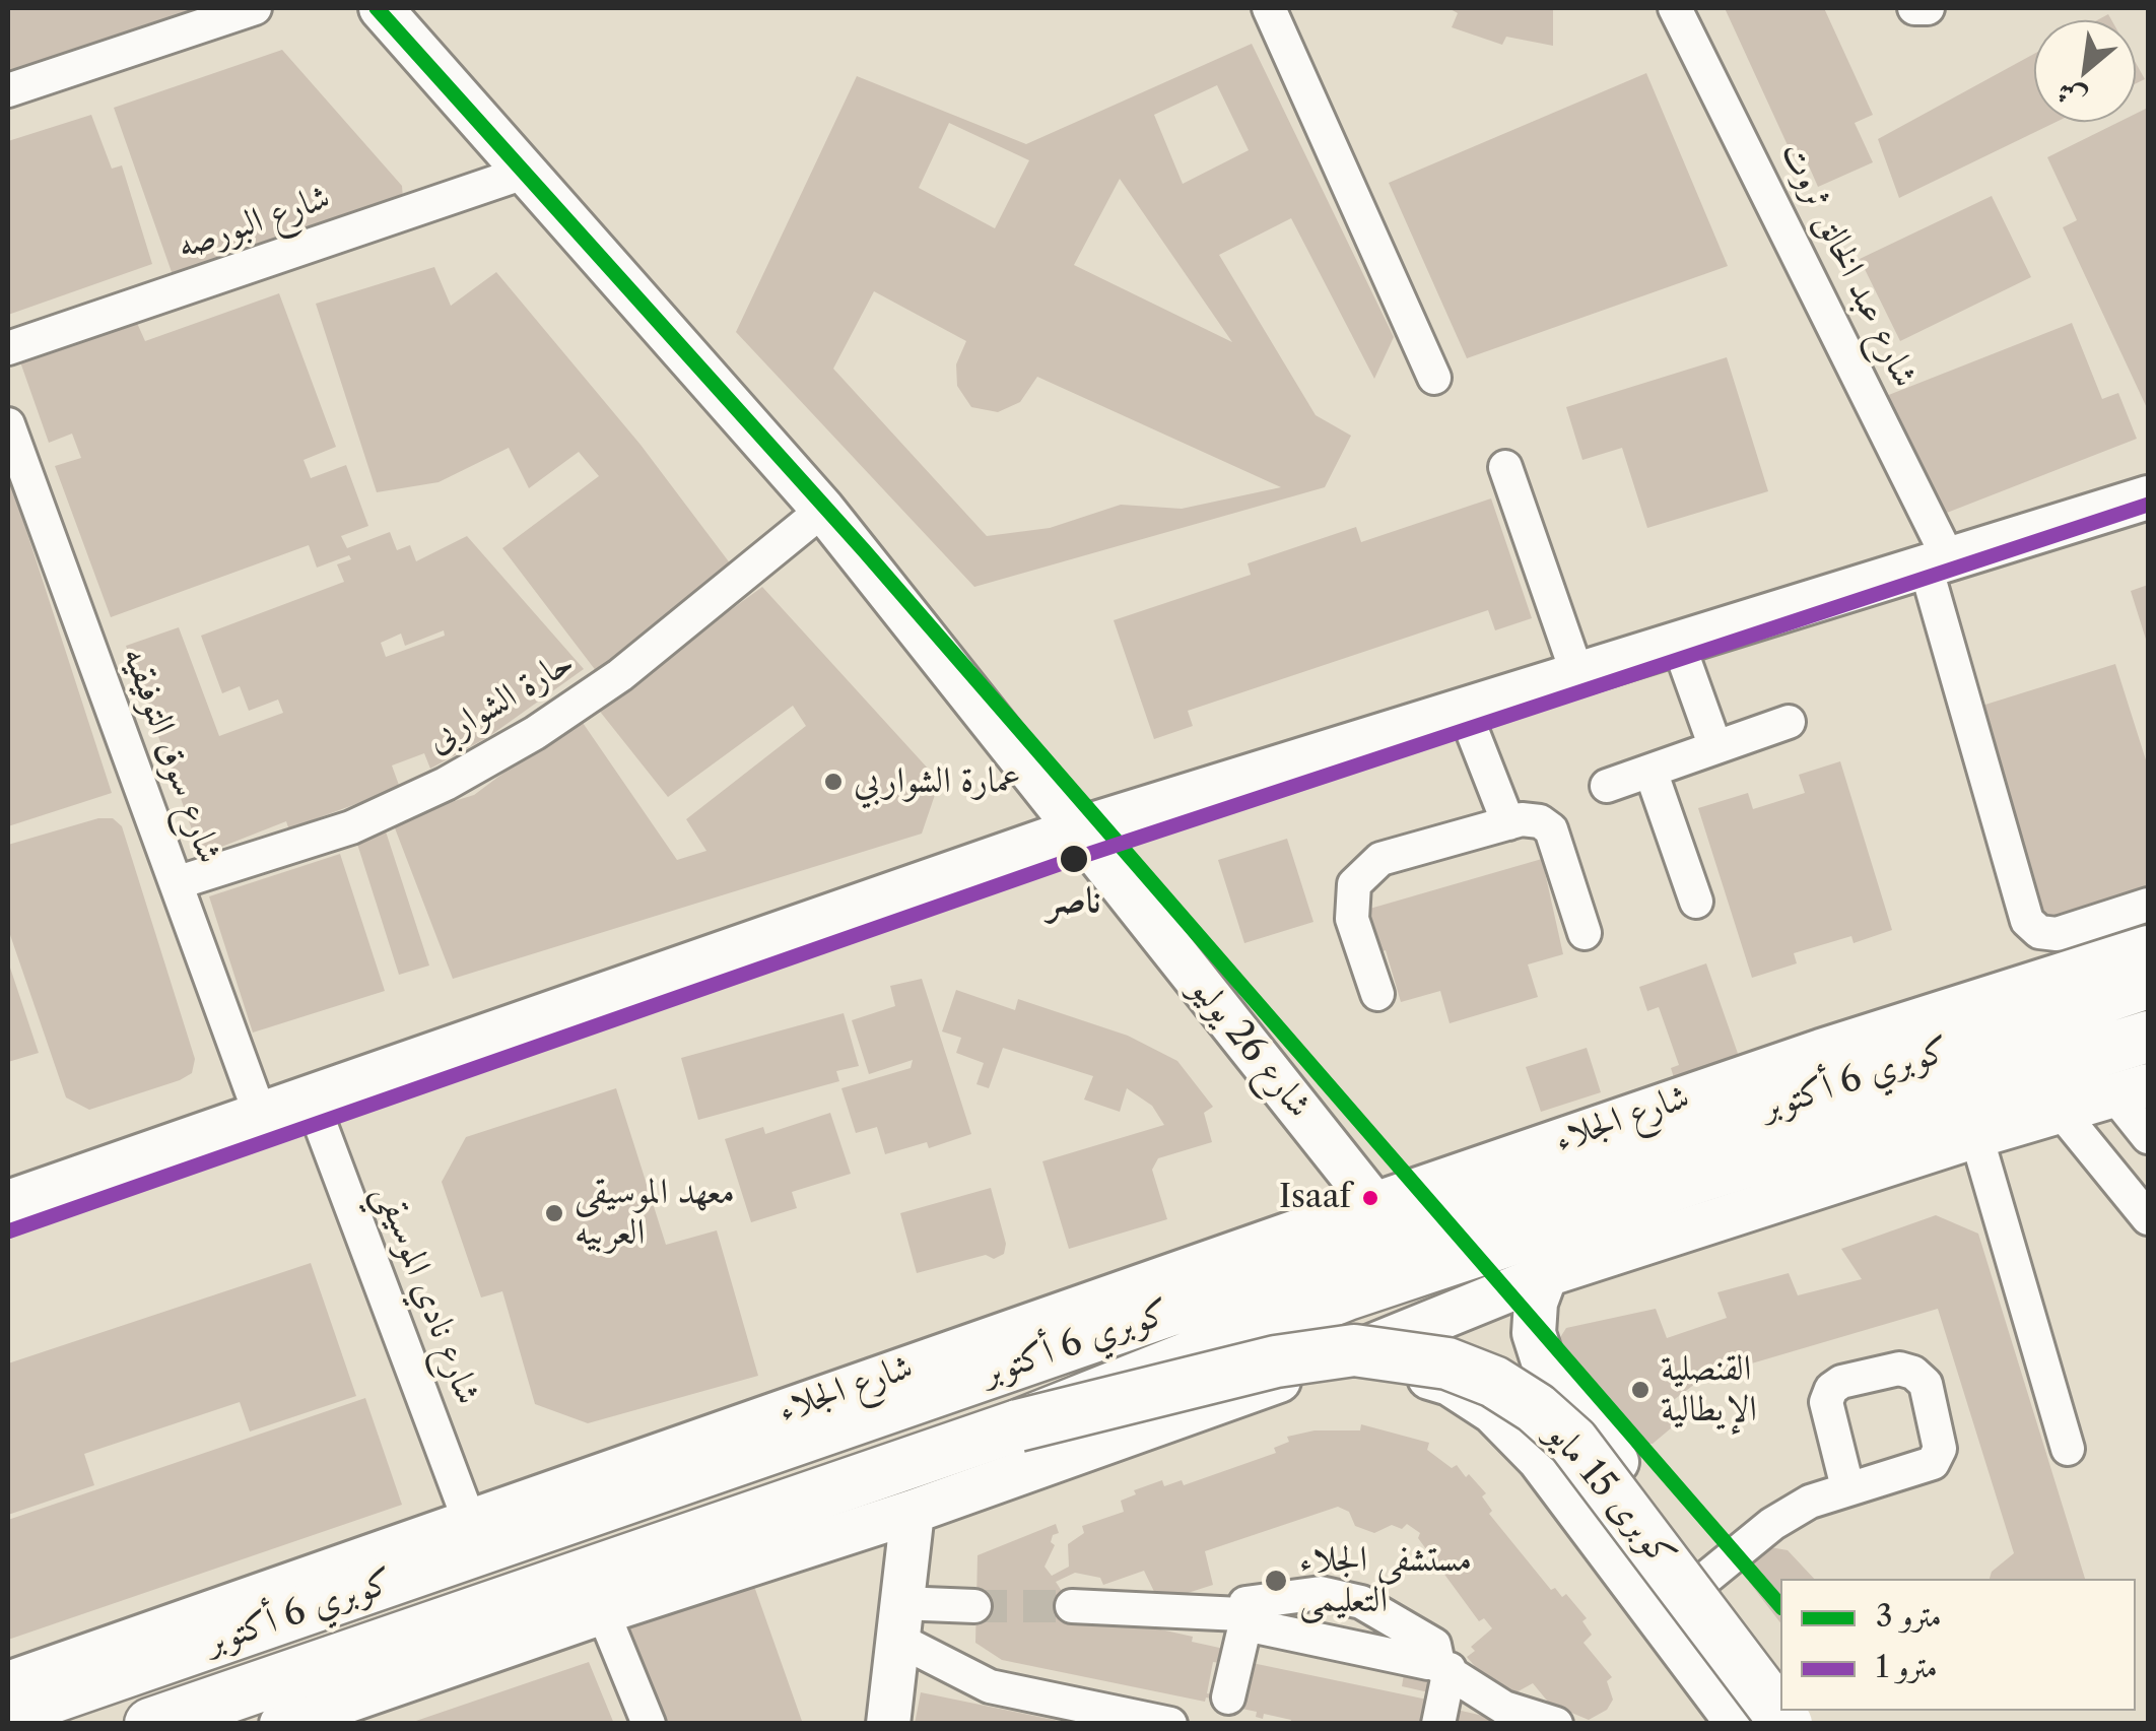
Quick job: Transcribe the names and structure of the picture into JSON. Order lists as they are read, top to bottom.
{
  "streets": {
    "highway": ["كوبري 6 أكتوبر", "كوبرى 15 مايو"],
    "main road": ["شارع 26 يوليو", "شارع الجلاء"],
    "street": [
      "شارع البورصه",
      "شارع عبد الخالق ثروت",
      "حارة الشواربى",
      "شارع سوق التوفيقيه",
      "شارع نادي الموسيقي"
    ]
  },
  "crossings": [
    ["شارع البورصه", "شارع 26 يوليو"],
    ["حارة الشواربى", "شارع سوق التوفيقيه"],
    ["حارة الشواربى", "شارع 26 يوليو"],
    ["شارع 26 يوليو", "شارع الجلاء"],
    ["كوبري 6 أكتوبر", "كوبرى 15 مايو"],
    ["شارع الجلاء", "شارع نادي الموسيقي"]
  ],
  "places": [
    "عمارة الشواربي",
    "ناصر",
    "Isaaf",
    "معهد الموسيقى العربيه",
    "القنصلية الإيطالية",
    "مستشفى الجلاء التعليمى"
  ],
  "lines": ["metro line 3", "metro line 1"],
  "legend": ["مترو 3", "مترو 1"],
  "north": "bottom left"
}
